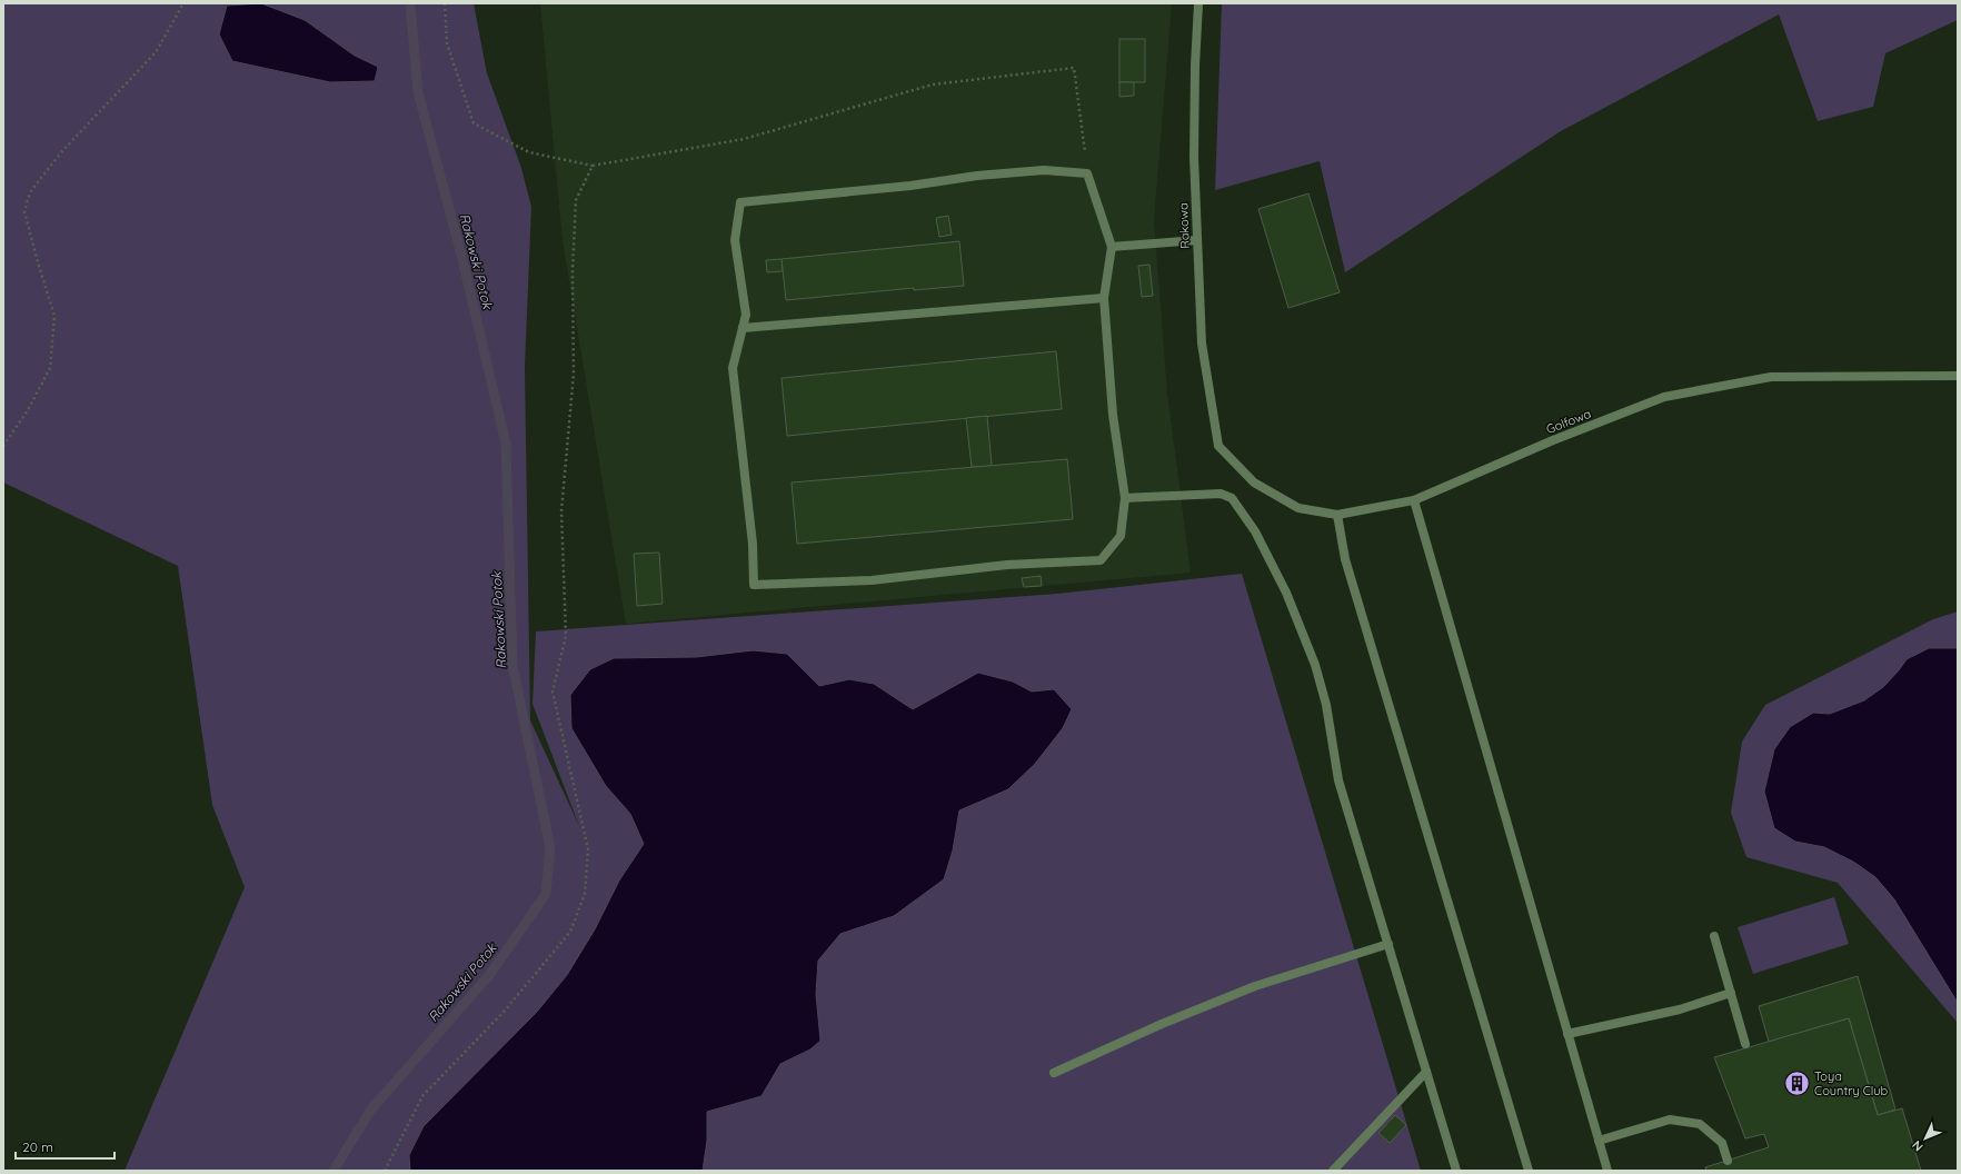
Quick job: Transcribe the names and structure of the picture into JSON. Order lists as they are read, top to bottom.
{
  "streets": {
    "lane": ["Rakowa", "Golfowa"]
  },
  "crossings": [
    ["Rakowa", "Golfowa"]
  ],
  "water": ["Rakowski Potok"],
  "places": {
    "building": ["Toya Country Club"]
  },
  "scale_bar": "20 m",
  "north": "bottom left"
}
